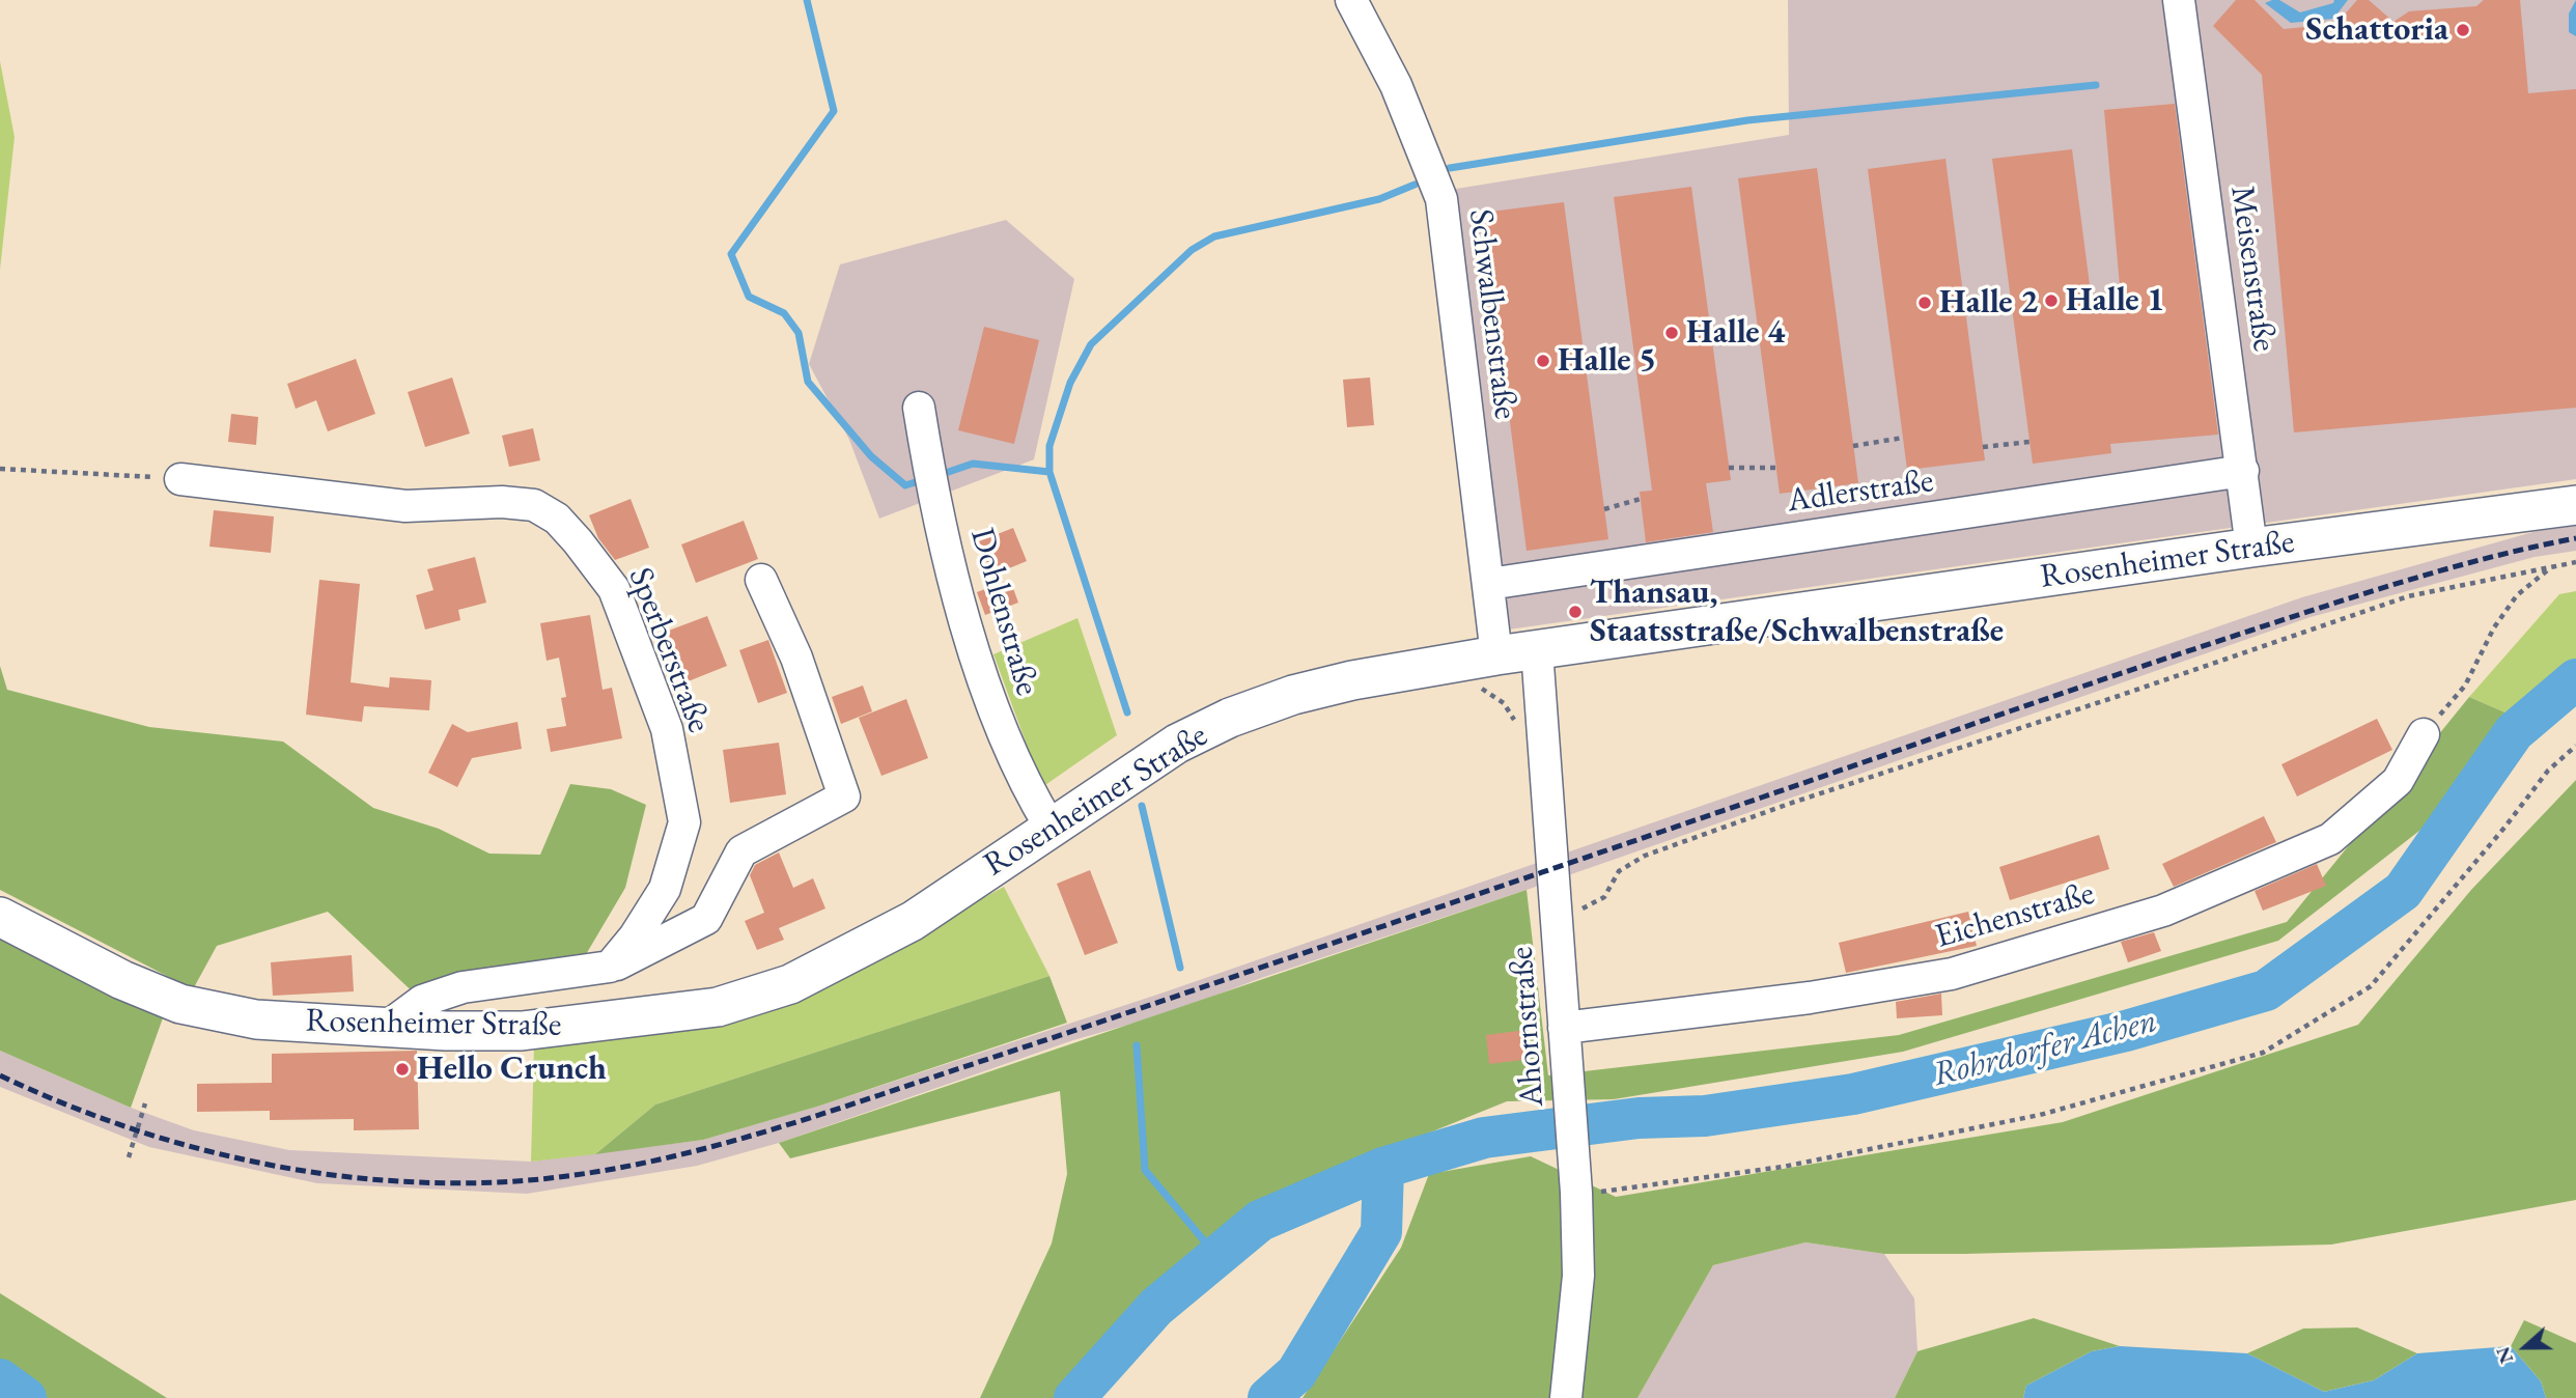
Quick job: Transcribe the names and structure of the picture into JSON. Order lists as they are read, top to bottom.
{
  "streets": {
    "main road": ["Rosenheimer Straße"],
    "street": [
      "Meisenstraße",
      "Schwalbenstraße",
      "Adlerstraße",
      "Dohlenstraße",
      "Sperberstraße",
      "Eichenstraße",
      "Ahornstraße"
    ]
  },
  "crossings": [
    ["Meisenstraße", "Adlerstraße"],
    ["Meisenstraße", "Rosenheimer Straße"],
    ["Schwalbenstraße", "Adlerstraße"],
    ["Schwalbenstraße", "Rosenheimer Straße"],
    ["Rosenheimer Straße", "Dohlenstraße"],
    ["Rosenheimer Straße", "Ahornstraße"],
    ["Eichenstraße", "Ahornstraße"]
  ],
  "water": ["Rohrdorfer Achen"],
  "places": [
    "Schattoria",
    "Halle 1",
    "Halle 2",
    "Halle 4",
    "Halle 5",
    "Thansau, Staatsstraße/Schwalbenstraße",
    "Hello Crunch"
  ],
  "north": "left"
}
